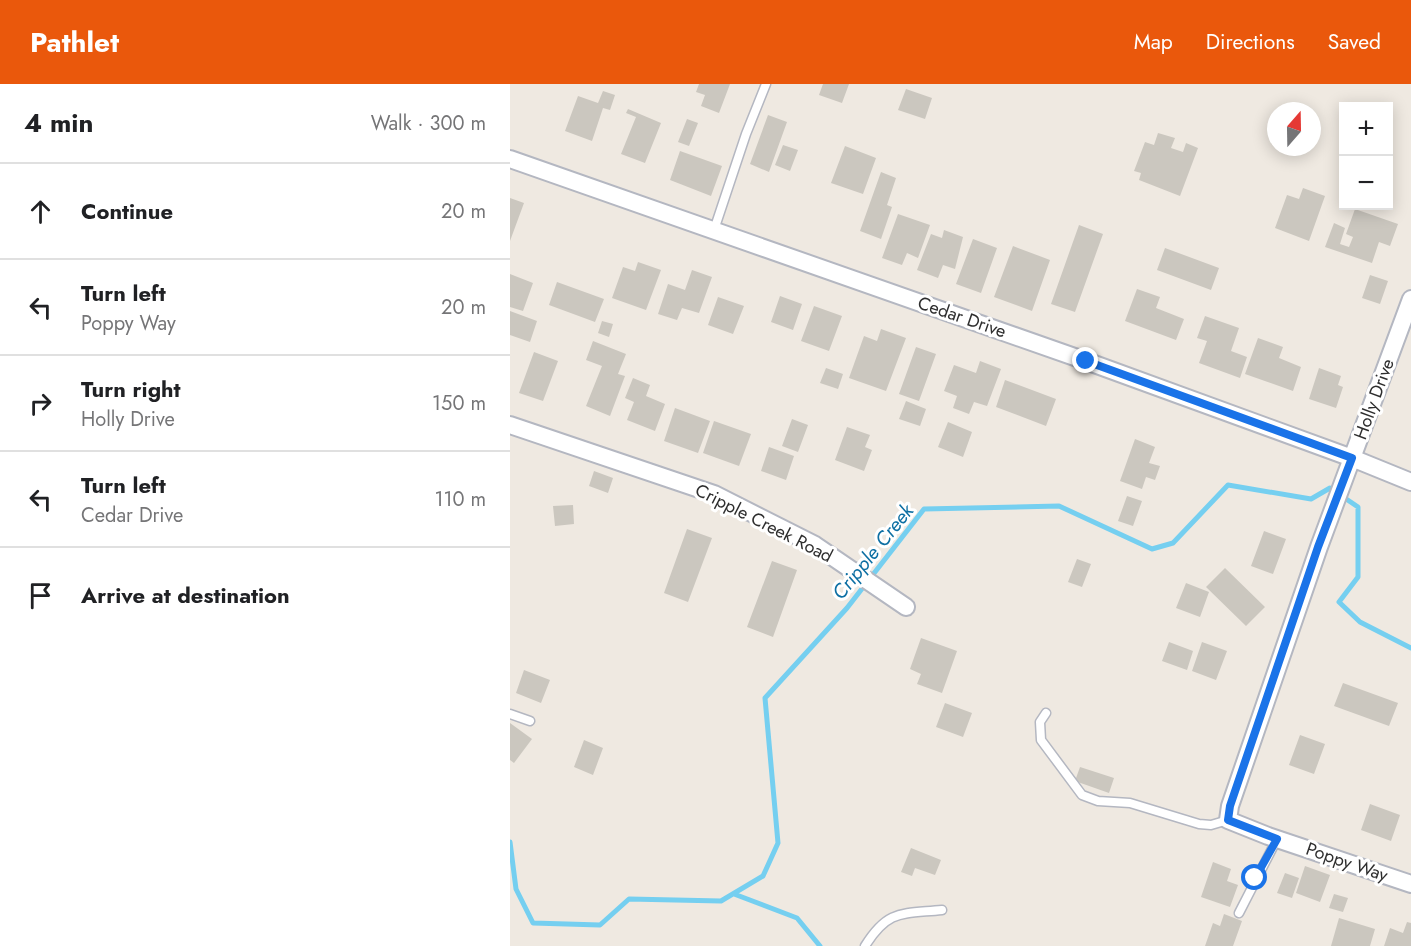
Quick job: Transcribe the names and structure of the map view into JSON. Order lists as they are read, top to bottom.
{
  "streets": {
    "street": [
      "Cedar Drive",
      "Holly Drive",
      "Cripple Creek Road",
      "Poppy Way"
    ]
  },
  "crossings": [
    ["Cedar Drive", "Holly Drive"],
    ["Holly Drive", "Poppy Way"]
  ],
  "water": ["Cripple Creek"],
  "north": "top",
  "page": {
    "header": "Pathlet",
    "nav": ["Map", "Directions", "Saved"],
    "heading": ["4 min", "Walk · 300 m"],
    "map_buttons": ["+", "−"],
    "list": [
      ["Continue", "20 m"],
      ["Turn left", "Poppy Way", "20 m"],
      ["Turn right", "Holly Drive", "150 m"],
      ["Turn left", "Cedar Drive", "110 m"],
      "Arrive at destination"
    ]
  }
}
